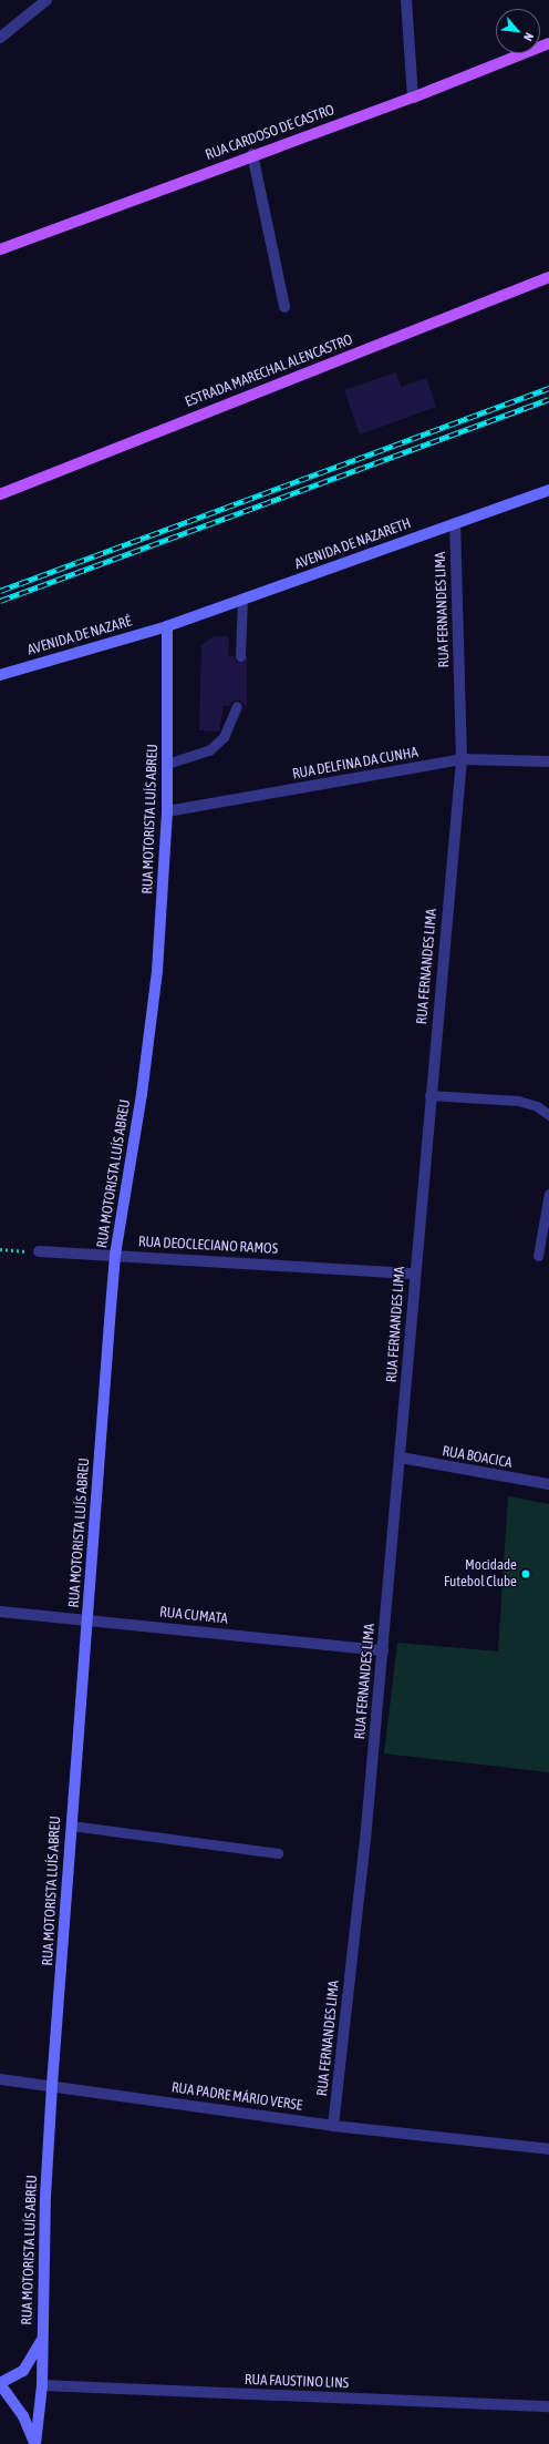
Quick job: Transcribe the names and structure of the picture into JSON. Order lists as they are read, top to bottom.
{
  "streets": {
    "main road": [
      "RUA CARDOSO DE CASTRO",
      "ESTRADA MARECHAL ALENCASTRO",
      "AVENIDA DE NAZARETH",
      "AVENIDA DE NAZARÉ",
      "RUA MOTORISTA LUÍS ABREU"
    ],
    "street": [
      "RUA FERNANDES LIMA",
      "RUA DELFINA DA CUNHA",
      "RUA DEOCLECIANO RAMOS",
      "RUA BOACICA",
      "RUA CUMATA",
      "RUA PADRE MÁRIO VERSE",
      "RUA FAUSTINO LINS"
    ]
  },
  "crossings": [
    ["AVENIDA DE NAZARETH", "RUA FERNANDES LIMA"],
    ["AVENIDA DE NAZARETH", "AVENIDA DE NAZARÉ"],
    ["AVENIDA DE NAZARETH", "RUA MOTORISTA LUÍS ABREU"],
    ["RUA FERNANDES LIMA", "RUA DELFINA DA CUNHA"],
    ["RUA FERNANDES LIMA", "RUA DEOCLECIANO RAMOS"],
    ["RUA FERNANDES LIMA", "RUA BOACICA"],
    ["RUA FERNANDES LIMA", "RUA CUMATA"],
    ["RUA FERNANDES LIMA", "RUA PADRE MÁRIO VERSE"],
    ["AVENIDA DE NAZARÉ", "RUA MOTORISTA LUÍS ABREU"],
    ["RUA DELFINA DA CUNHA", "RUA MOTORISTA LUÍS ABREU"],
    ["RUA MOTORISTA LUÍS ABREU", "RUA DEOCLECIANO RAMOS"],
    ["RUA MOTORISTA LUÍS ABREU", "RUA CUMATA"],
    ["RUA MOTORISTA LUÍS ABREU", "RUA PADRE MÁRIO VERSE"],
    ["RUA MOTORISTA LUÍS ABREU", "RUA FAUSTINO LINS"]
  ],
  "places": ["Mocidade Futebol Clube"],
  "north": "bottom right"
}
